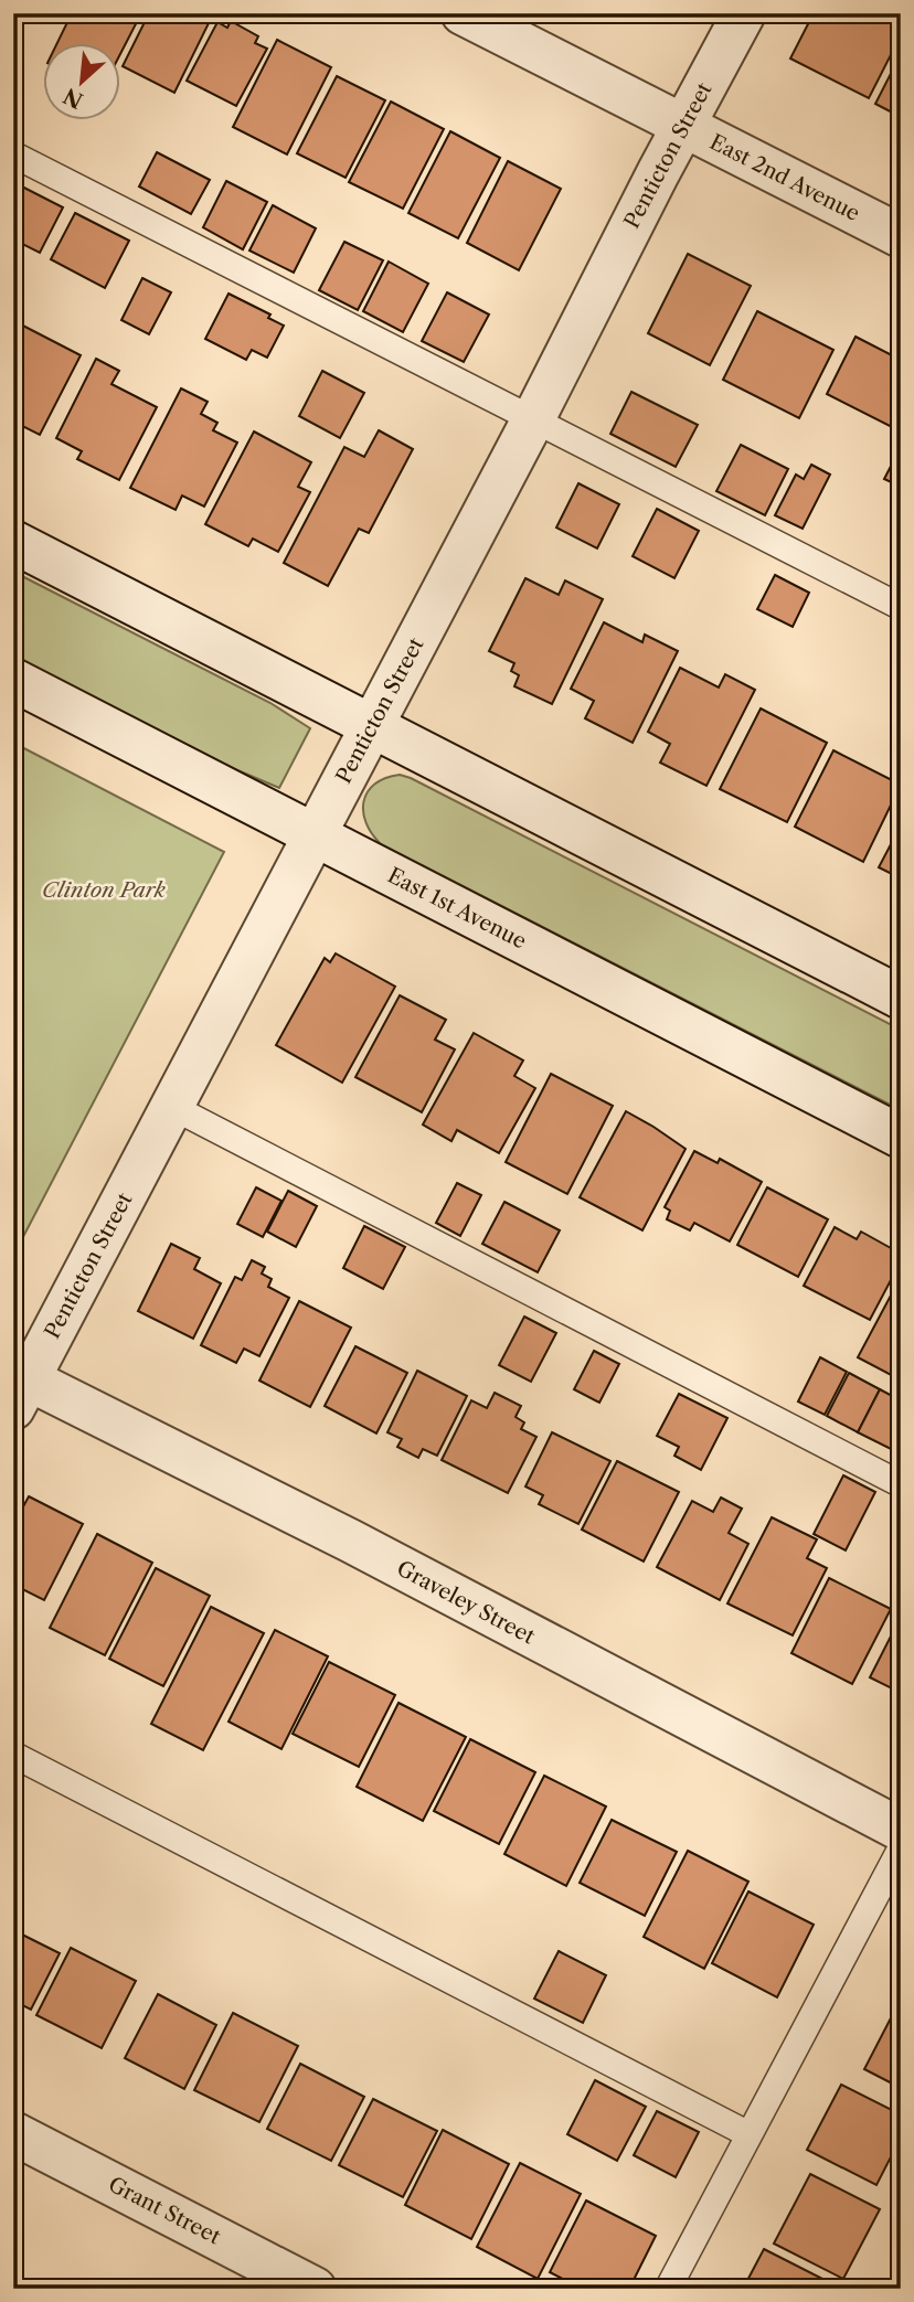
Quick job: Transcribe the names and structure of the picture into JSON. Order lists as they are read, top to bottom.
{
  "streets": {
    "street": [
      "Penticton Street",
      "East 2nd Avenue",
      "East 1st Avenue",
      "Graveley Street",
      "Grant Street"
    ]
  },
  "crossings": [
    ["Penticton Street", "East 2nd Avenue"],
    ["Penticton Street", "East 1st Avenue"],
    ["Penticton Street", "Graveley Street"]
  ],
  "parks": ["Clinton Park"],
  "north": "bottom left"
}
